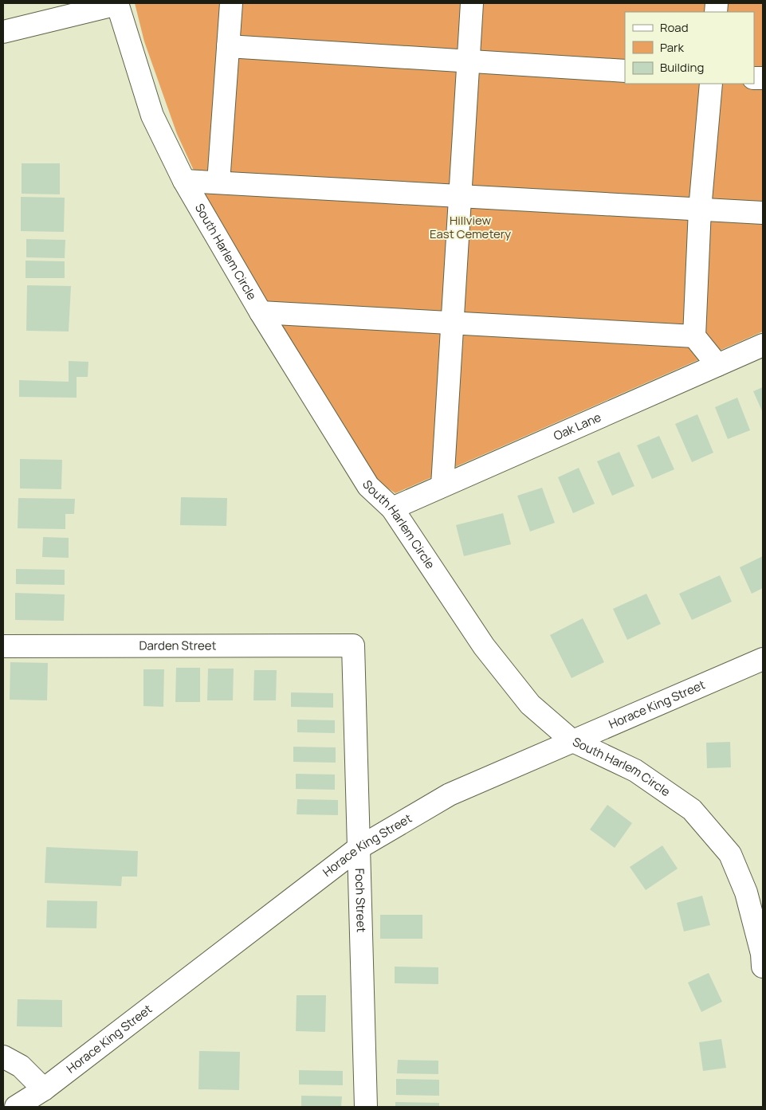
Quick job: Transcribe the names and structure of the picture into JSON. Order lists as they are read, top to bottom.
{
  "streets": {
    "street": [
      "South Harlem Circle",
      "Oak Lane",
      "Darden Street",
      "Horace King Street",
      "Foch Street"
    ]
  },
  "crossings": [
    ["South Harlem Circle", "Oak Lane"],
    ["South Harlem Circle", "Horace King Street"],
    ["Darden Street", "Foch Street"],
    ["Horace King Street", "Foch Street"]
  ],
  "parks": ["Hillview East Cemetery"],
  "legend": ["Road", "Park", "Building"]
}
